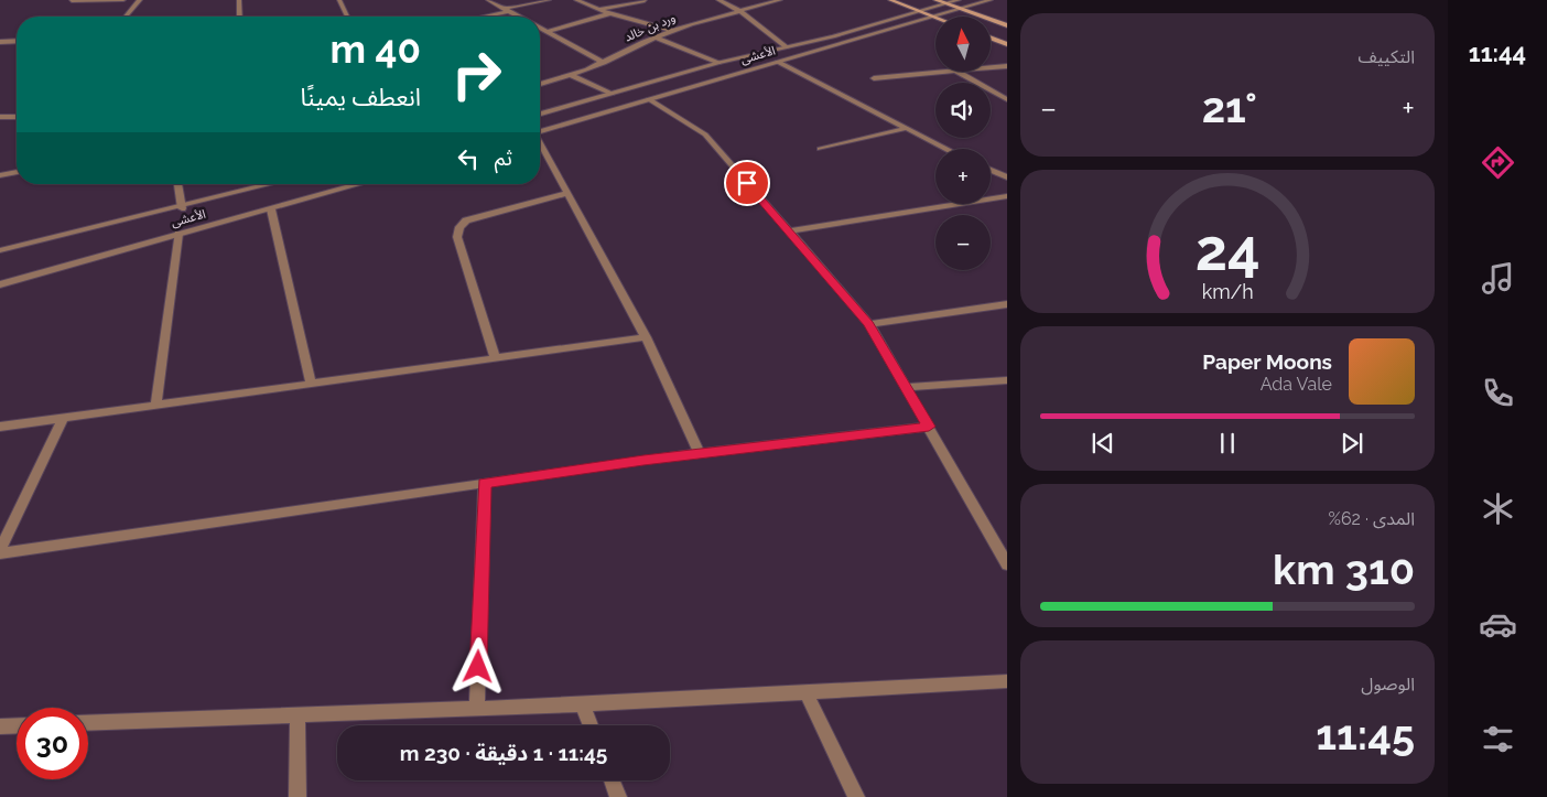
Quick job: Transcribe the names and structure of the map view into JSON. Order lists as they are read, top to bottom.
{
  "streets": {
    "street": ["ورد بن خالد", "الأعشى"]
  },
  "north": "top",
  "page": {
    "tabs": "11:44",
    "tile": [
      "التكييف",
      ["المدى · 62%", "310 km"],
      ["الوصول", "11:45"]
    ],
    "map_buttons": ["+", "−"],
    "turn": ["40 m", "انعطف يمينًا"],
    "heat": ["−", "21°", "+"],
    "then": "ثم",
    "song": ["Paper Moons", "Ada Vale"],
    "limit": "30",
    "trip": "11:45 · 1 دقيقة · 230 m",
    "gauge": ["24", "km/h"]
  }
}
